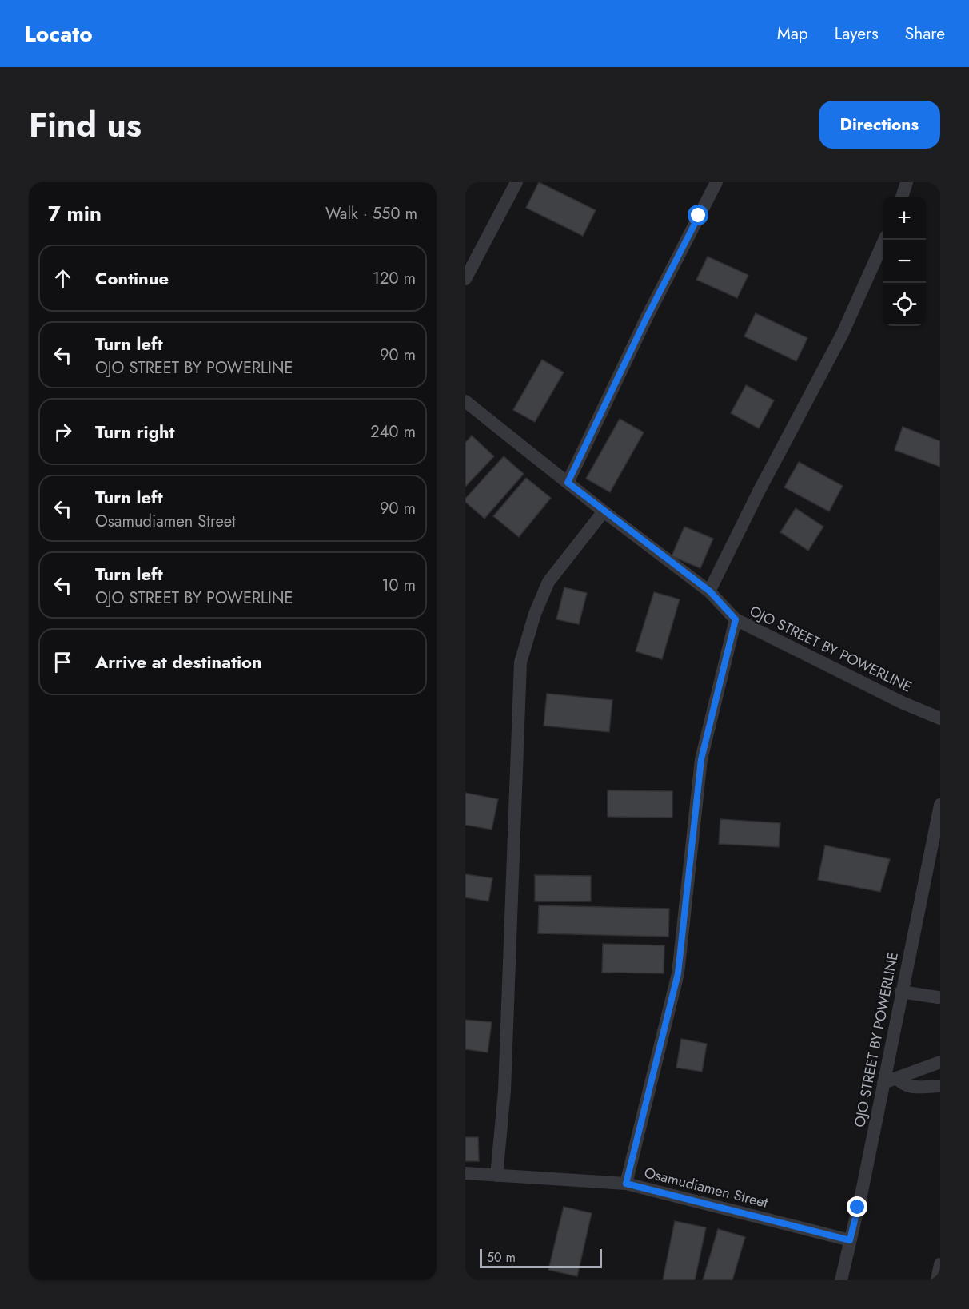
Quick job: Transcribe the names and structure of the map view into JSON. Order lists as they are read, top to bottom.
{
  "streets": {
    "street": ["OJO STREET BY POWERLINE", "Osamudiamen Street"]
  },
  "crossings": [
    ["OJO STREET BY POWERLINE", "Osamudiamen Street"]
  ],
  "scale_bar": "50 m",
  "page": {
    "header": "Locato",
    "nav": ["Map", "Layers", "Share"],
    "title": "Find us",
    "buttons": "Directions",
    "heading": ["7 min", "Walk · 550 m"],
    "map_buttons": ["+", "−"],
    "list": [
      ["Continue", "120 m"],
      ["Turn left", "OJO STREET BY POWERLINE", "90 m"],
      ["Turn right", "240 m"],
      ["Turn left", "Osamudiamen Street", "90 m"],
      ["Turn left", "OJO STREET BY POWERLINE", "10 m"],
      "Arrive at destination"
    ],
    "scale": "50 m"
  }
}
